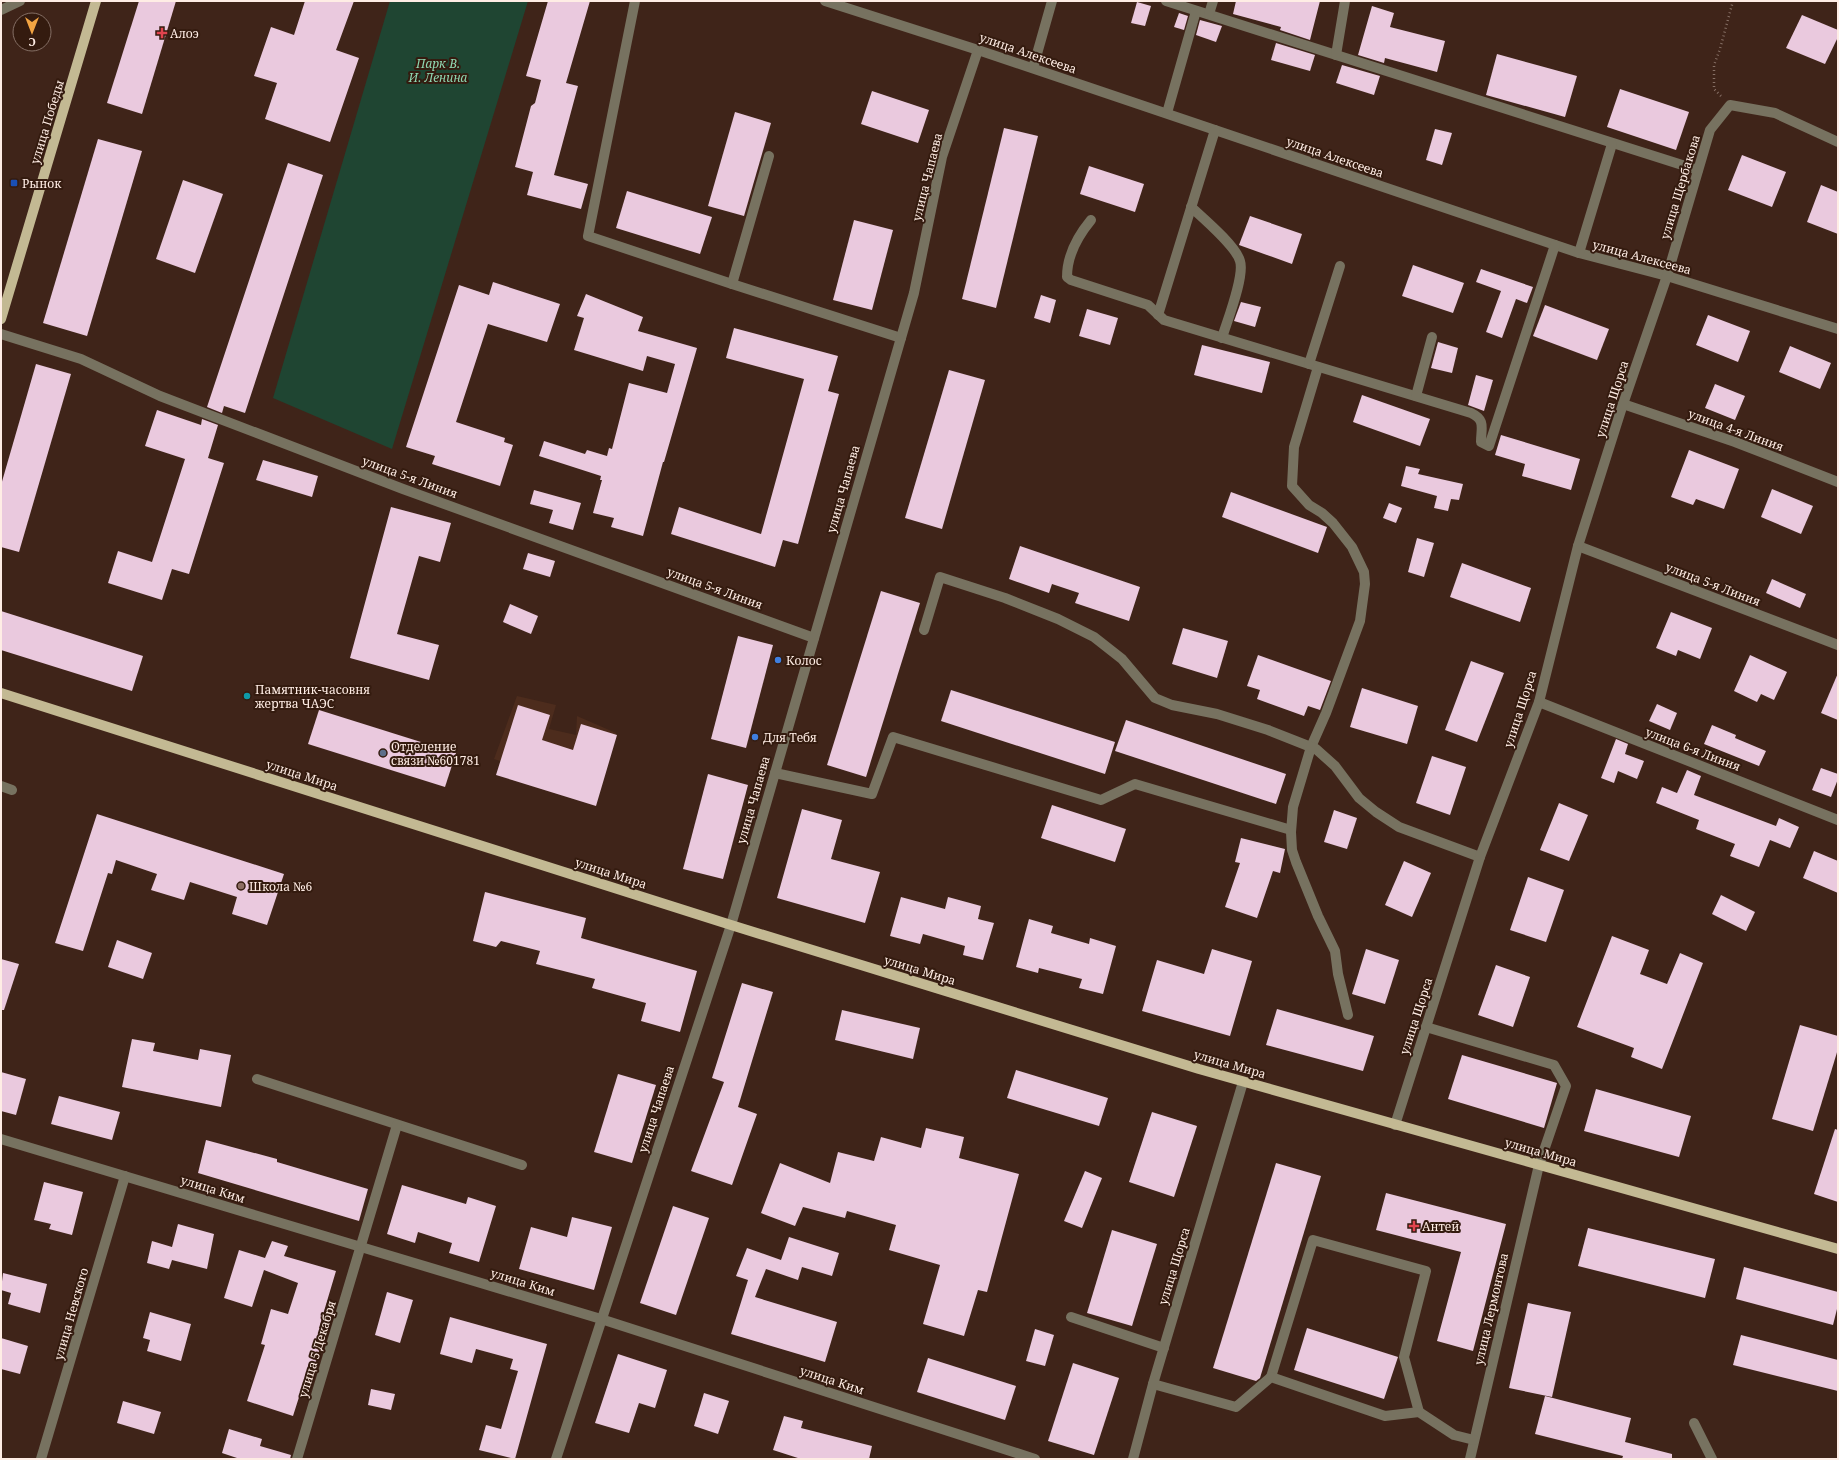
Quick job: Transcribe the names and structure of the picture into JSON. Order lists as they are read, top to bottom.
{
  "streets": {
    "main road": ["улица Победы", "улица Мира"],
    "street": [
      "улица Алексеева",
      "улица Чапаева",
      "улица Щербакова",
      "улица Щорса",
      "улица 4-я Линия",
      "улица 5-я Линия",
      "улица 6-я Линия",
      "улица Ким",
      "улица Лермонтова",
      "улица Невского",
      "улица 5 Декабря"
    ]
  },
  "crossings": [
    ["улица Алексеева", "улица Чапаева"],
    ["улица Алексеева", "улица Щербакова"],
    ["улица Алексеева", "улица Щорса"],
    ["улица Чапаева", "улица 5-я Линия"],
    ["улица Чапаева", "улица Мира"],
    ["улица Чапаева", "улица Ким"],
    ["улица Щербакова", "улица Щорса"],
    ["улица Щорса", "улица 4-я Линия"],
    ["улица Щорса", "улица 5-я Линия"],
    ["улица Щорса", "улица 6-я Линия"],
    ["улица Щорса", "улица Мира"],
    ["улица Щорса", "улица Лермонтова"],
    ["улица Мира", "улица Лермонтова"],
    ["улица Ким", "улица Невского"],
    ["улица Ким", "улица 5 Декабря"]
  ],
  "parks": ["Парк В. И. Ленина"],
  "places": {
    "health": ["Алоэ", "Антей"],
    "transit": ["Рынок"],
    "other": [
      "Колос",
      "Памятник-часовня жертва ЧАЭС",
      "Для Тебя",
      "Отделение связи №601781",
      "Школа №6"
    ]
  },
  "north": "bottom"
}
